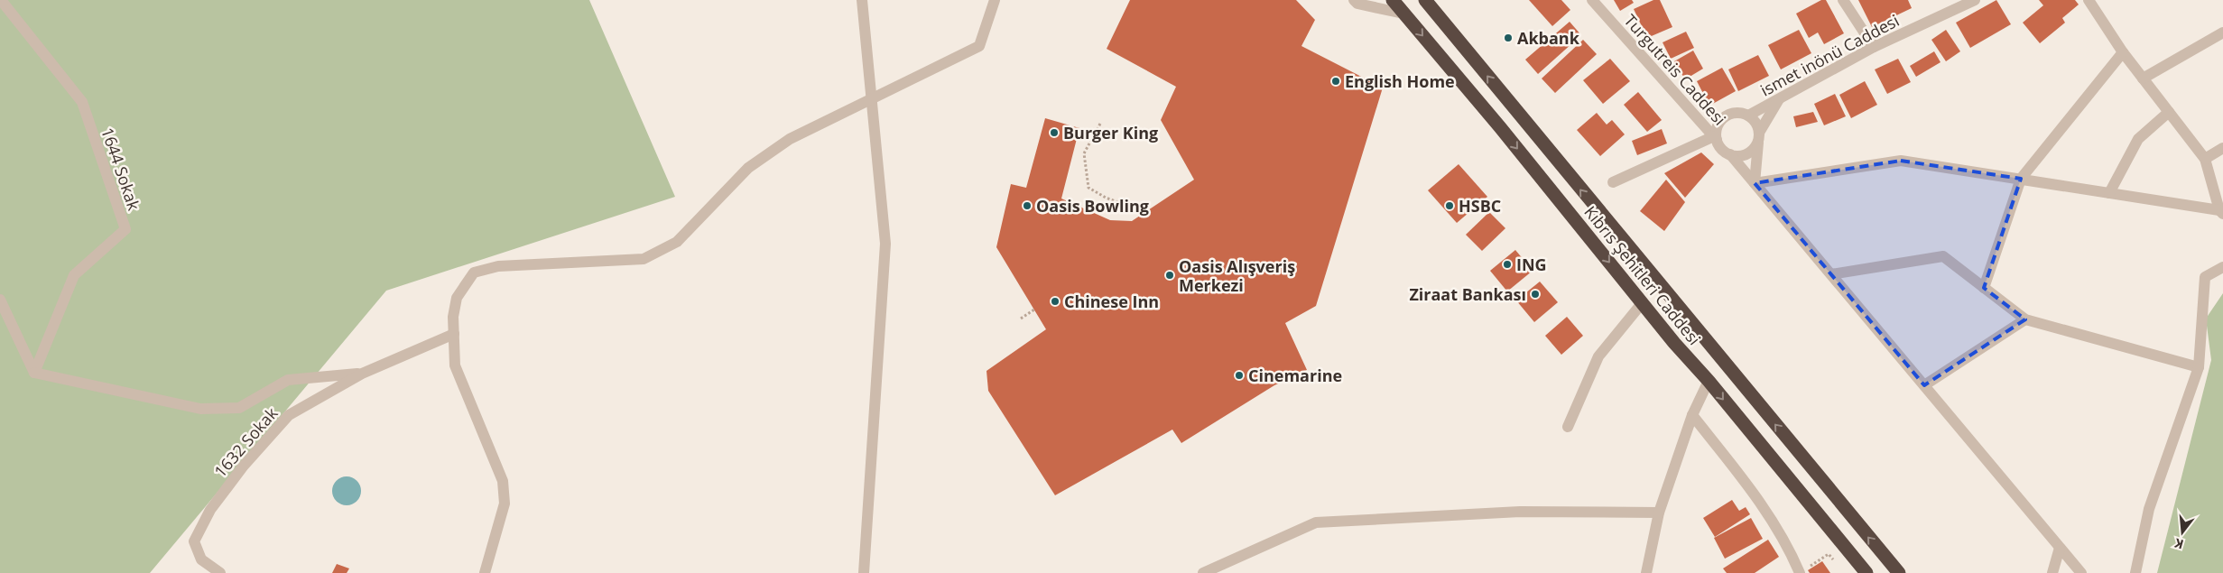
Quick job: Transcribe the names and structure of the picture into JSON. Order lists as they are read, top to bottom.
{
  "streets": {
    "highway": ["Kıbrıs Şehitleri Caddesi"],
    "street": [
      "ismet inönü Caddesi",
      "Turgutreis Caddesi",
      "1644 Sokak",
      "1632 Sokak"
    ]
  },
  "crossings": [
    ["ismet inönü Caddesi", "Turgutreis Caddesi"]
  ],
  "places": [
    "Akbank",
    "English Home",
    "Burger King",
    "Oasis Bowling",
    "HSBC",
    "ING",
    "Oasis Alışveriş Merkezi",
    "Ziraat Bankası",
    "Chinese Inn",
    "Cinemarine"
  ],
  "north": "bottom"
}
